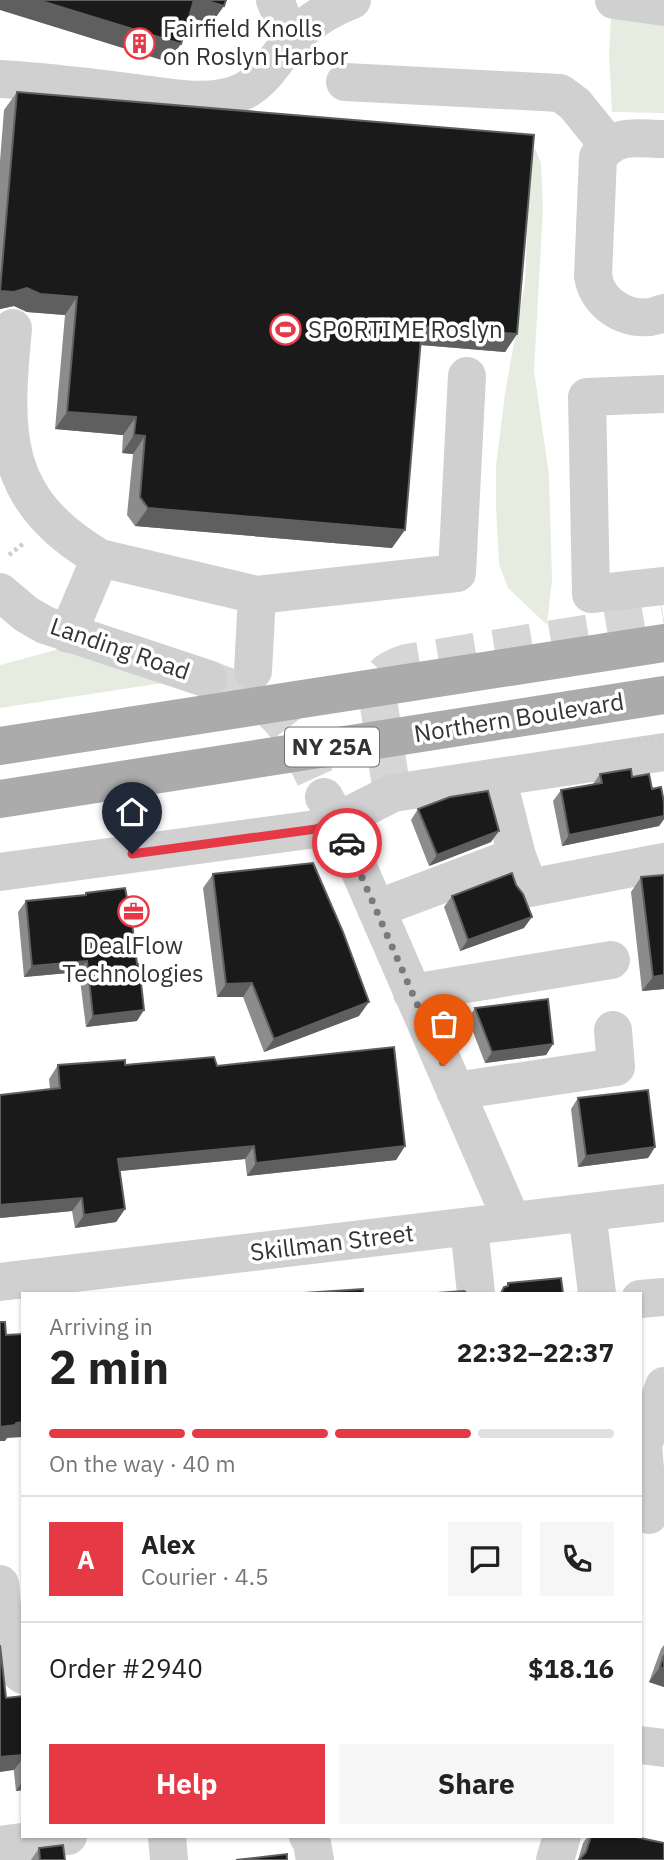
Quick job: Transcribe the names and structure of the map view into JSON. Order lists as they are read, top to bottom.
{
  "streets": {
    "main road": ["Northern Boulevard", "NY 25A"],
    "street": ["Landing Road", "Skillman Street"]
  },
  "places": {
    "building": ["Fairfield Knolls on Roslyn Harbor"],
    "sports": ["SPORTIME Roslyn"],
    "office": ["DealFlow Technologies"]
  },
  "page": {
    "heading": ["2 min", "Arriving in", "22:32–22:37"],
    "panel": [
      "Alex",
      "Courier · 4.5",
      "Order #2940",
      "$18.16"
    ],
    "bar": "On the way · 40 m",
    "round": "A",
    "buttons": ["Help", "Share"]
  }
}
